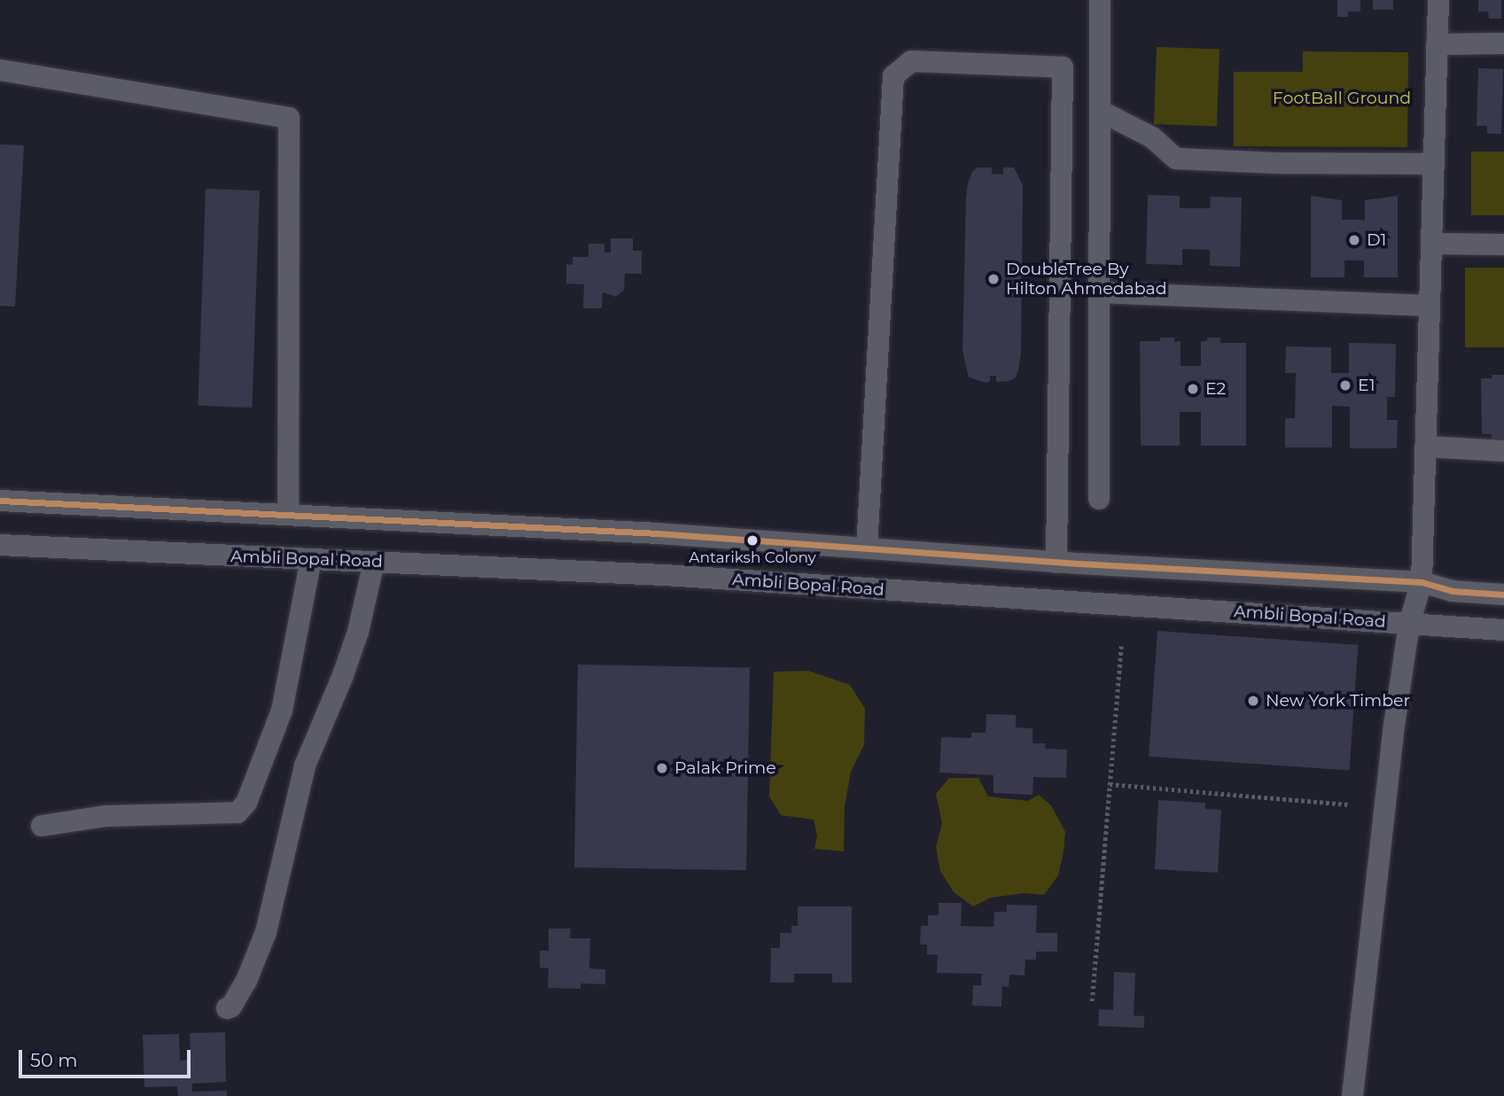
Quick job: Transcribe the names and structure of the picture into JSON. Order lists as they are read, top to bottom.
{
  "streets": {
    "street": ["Ambli Bopal Road"]
  },
  "parks": ["FootBall Ground"],
  "places": [
    "D1",
    "DoubleTree By Hilton Ahmedabad",
    "E1",
    "E2",
    "Antariksh Colony",
    "New York Timber",
    "Palak Prime"
  ],
  "scale_bar": "50 m"
}
